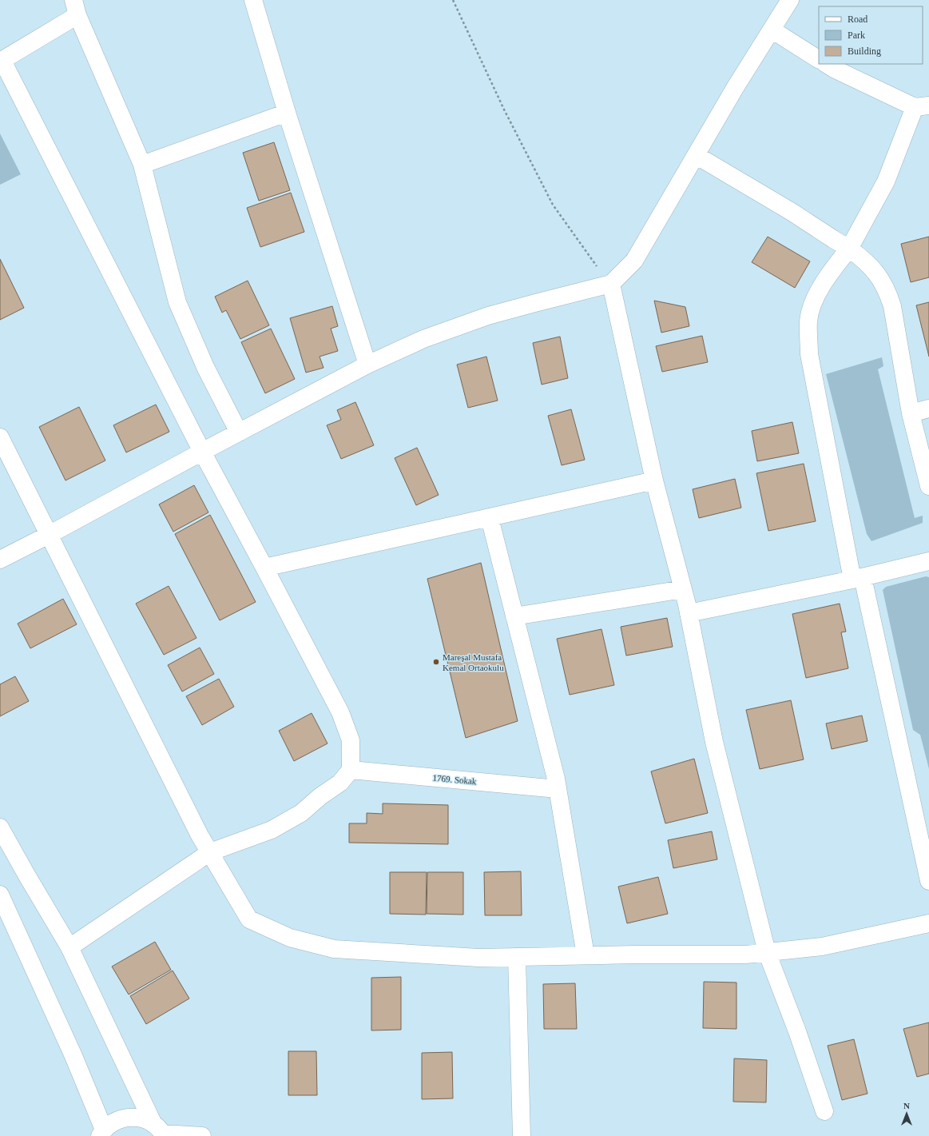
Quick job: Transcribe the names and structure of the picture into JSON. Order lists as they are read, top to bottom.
{
  "streets": {
    "street": ["1769. Sokak"]
  },
  "places": ["Mareşal Mustafa Kemal Ortaokulu"],
  "legend": ["Road", "Park", "Building"],
  "north": "top"
}
